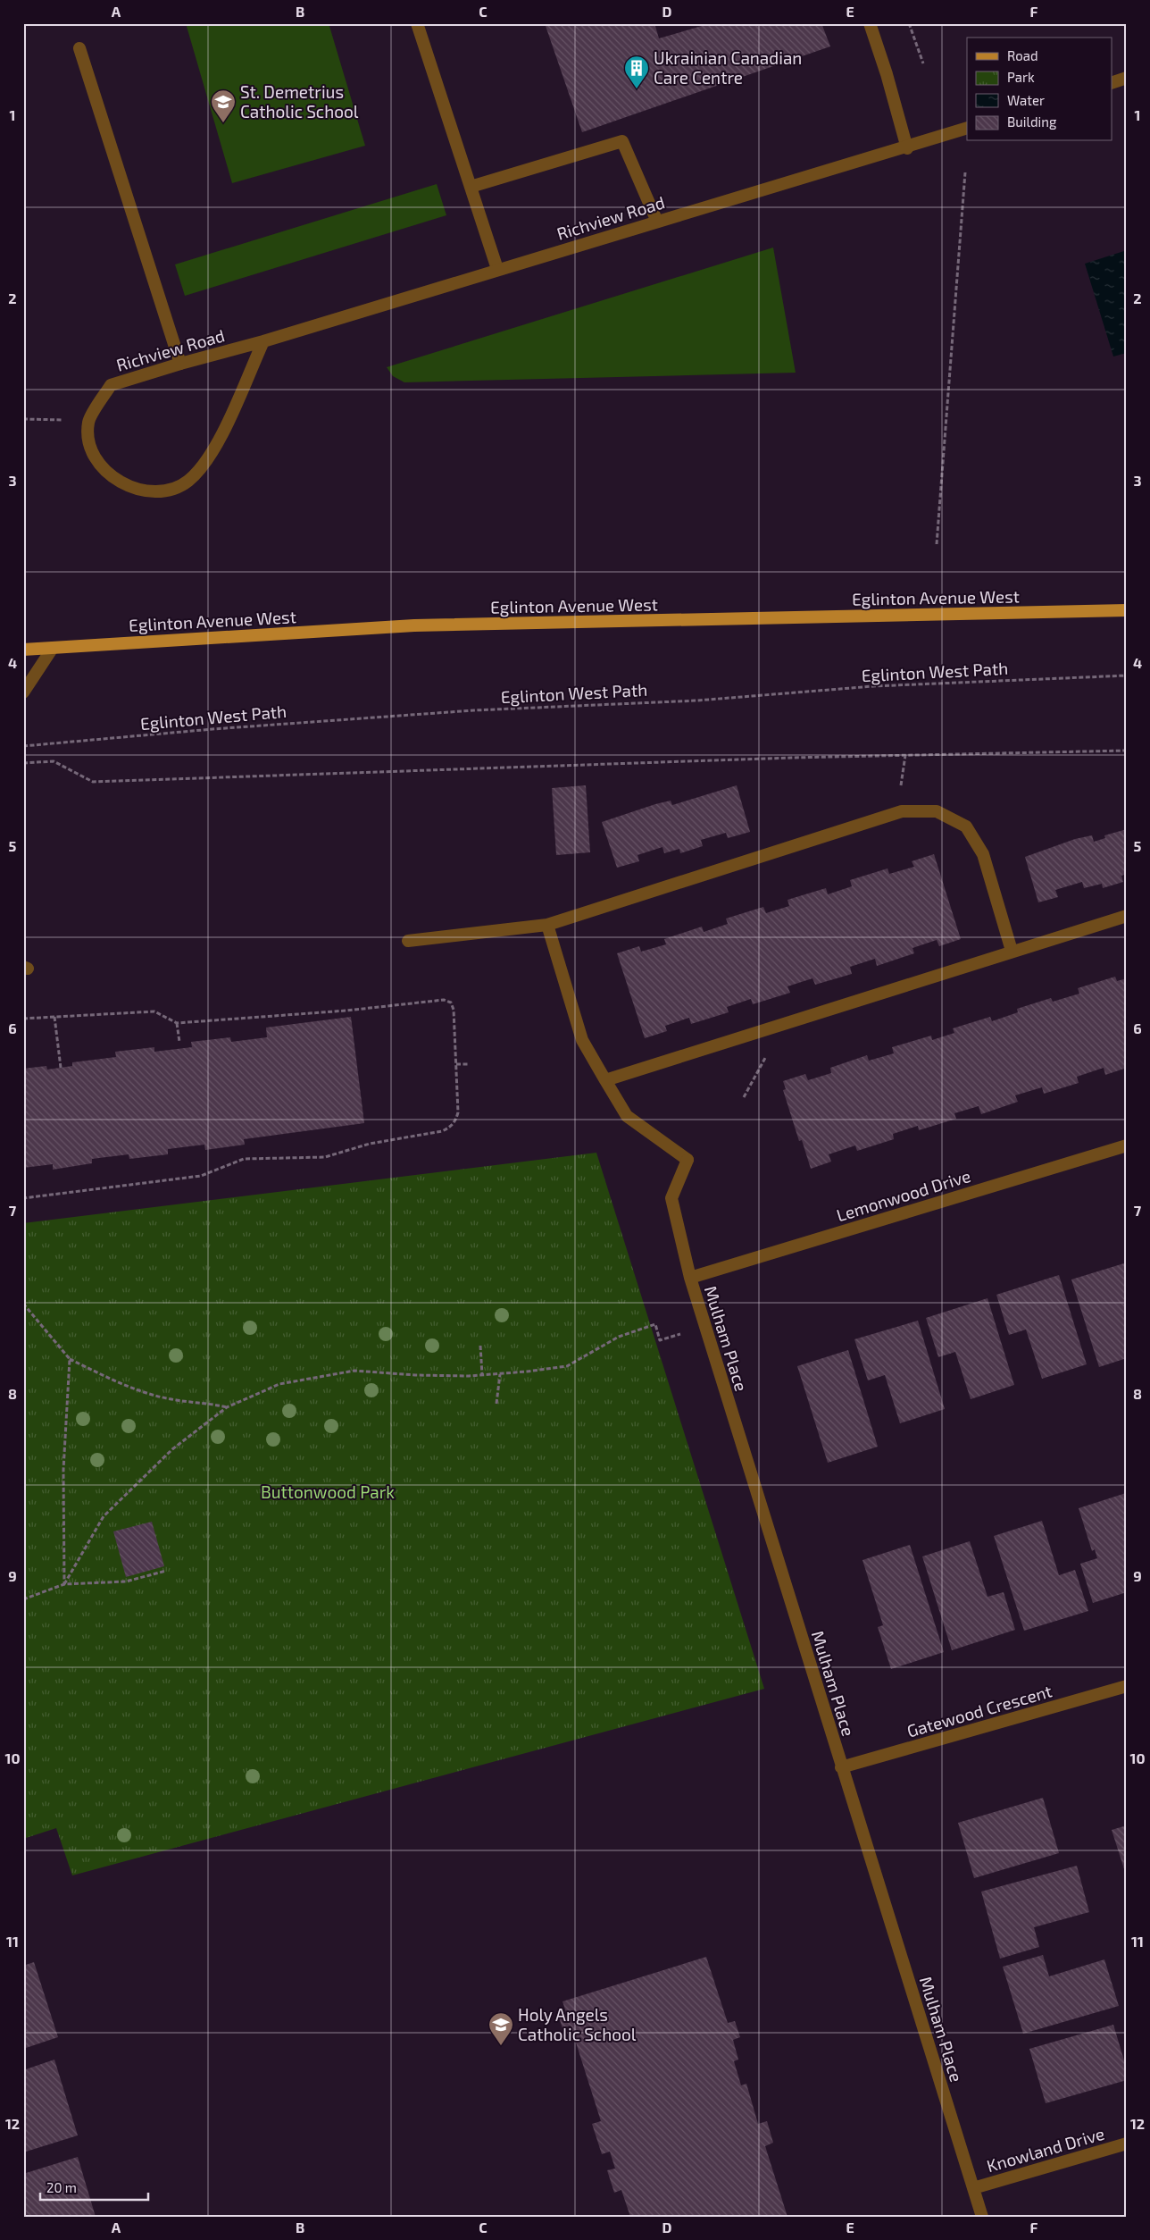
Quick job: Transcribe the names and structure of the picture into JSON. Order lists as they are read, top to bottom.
{
  "streets": {
    "main road": ["Eglinton Avenue West"],
    "street": [
      "Richview Road",
      "Lemonwood Drive",
      "Mulham Place",
      "Gatewood Crescent",
      "Knowland Drive"
    ],
    "path": ["Eglinton West Path"]
  },
  "crossings": [
    ["Lemonwood Drive", "Mulham Place"],
    ["Mulham Place", "Gatewood Crescent"],
    ["Mulham Place", "Knowland Drive"]
  ],
  "parks": ["Buttonwood Park"],
  "places": {
    "building": ["Ukrainian Canadian Care Centre"],
    "school or university": ["St. Demetrius Catholic School", "Holy Angels Catholic School"]
  },
  "legend": [
    "Road",
    "Park",
    "Water",
    "Building"
  ],
  "scale_bar": "20 m",
  "grid": {
    "columns": [
      "A",
      "B",
      "C",
      "D",
      "E",
      "F"
    ],
    "rows": [
      "1",
      "2",
      "3",
      "4",
      "5",
      "6",
      "7",
      "8",
      "9",
      "10",
      "11",
      "12"
    ]
  }
}
